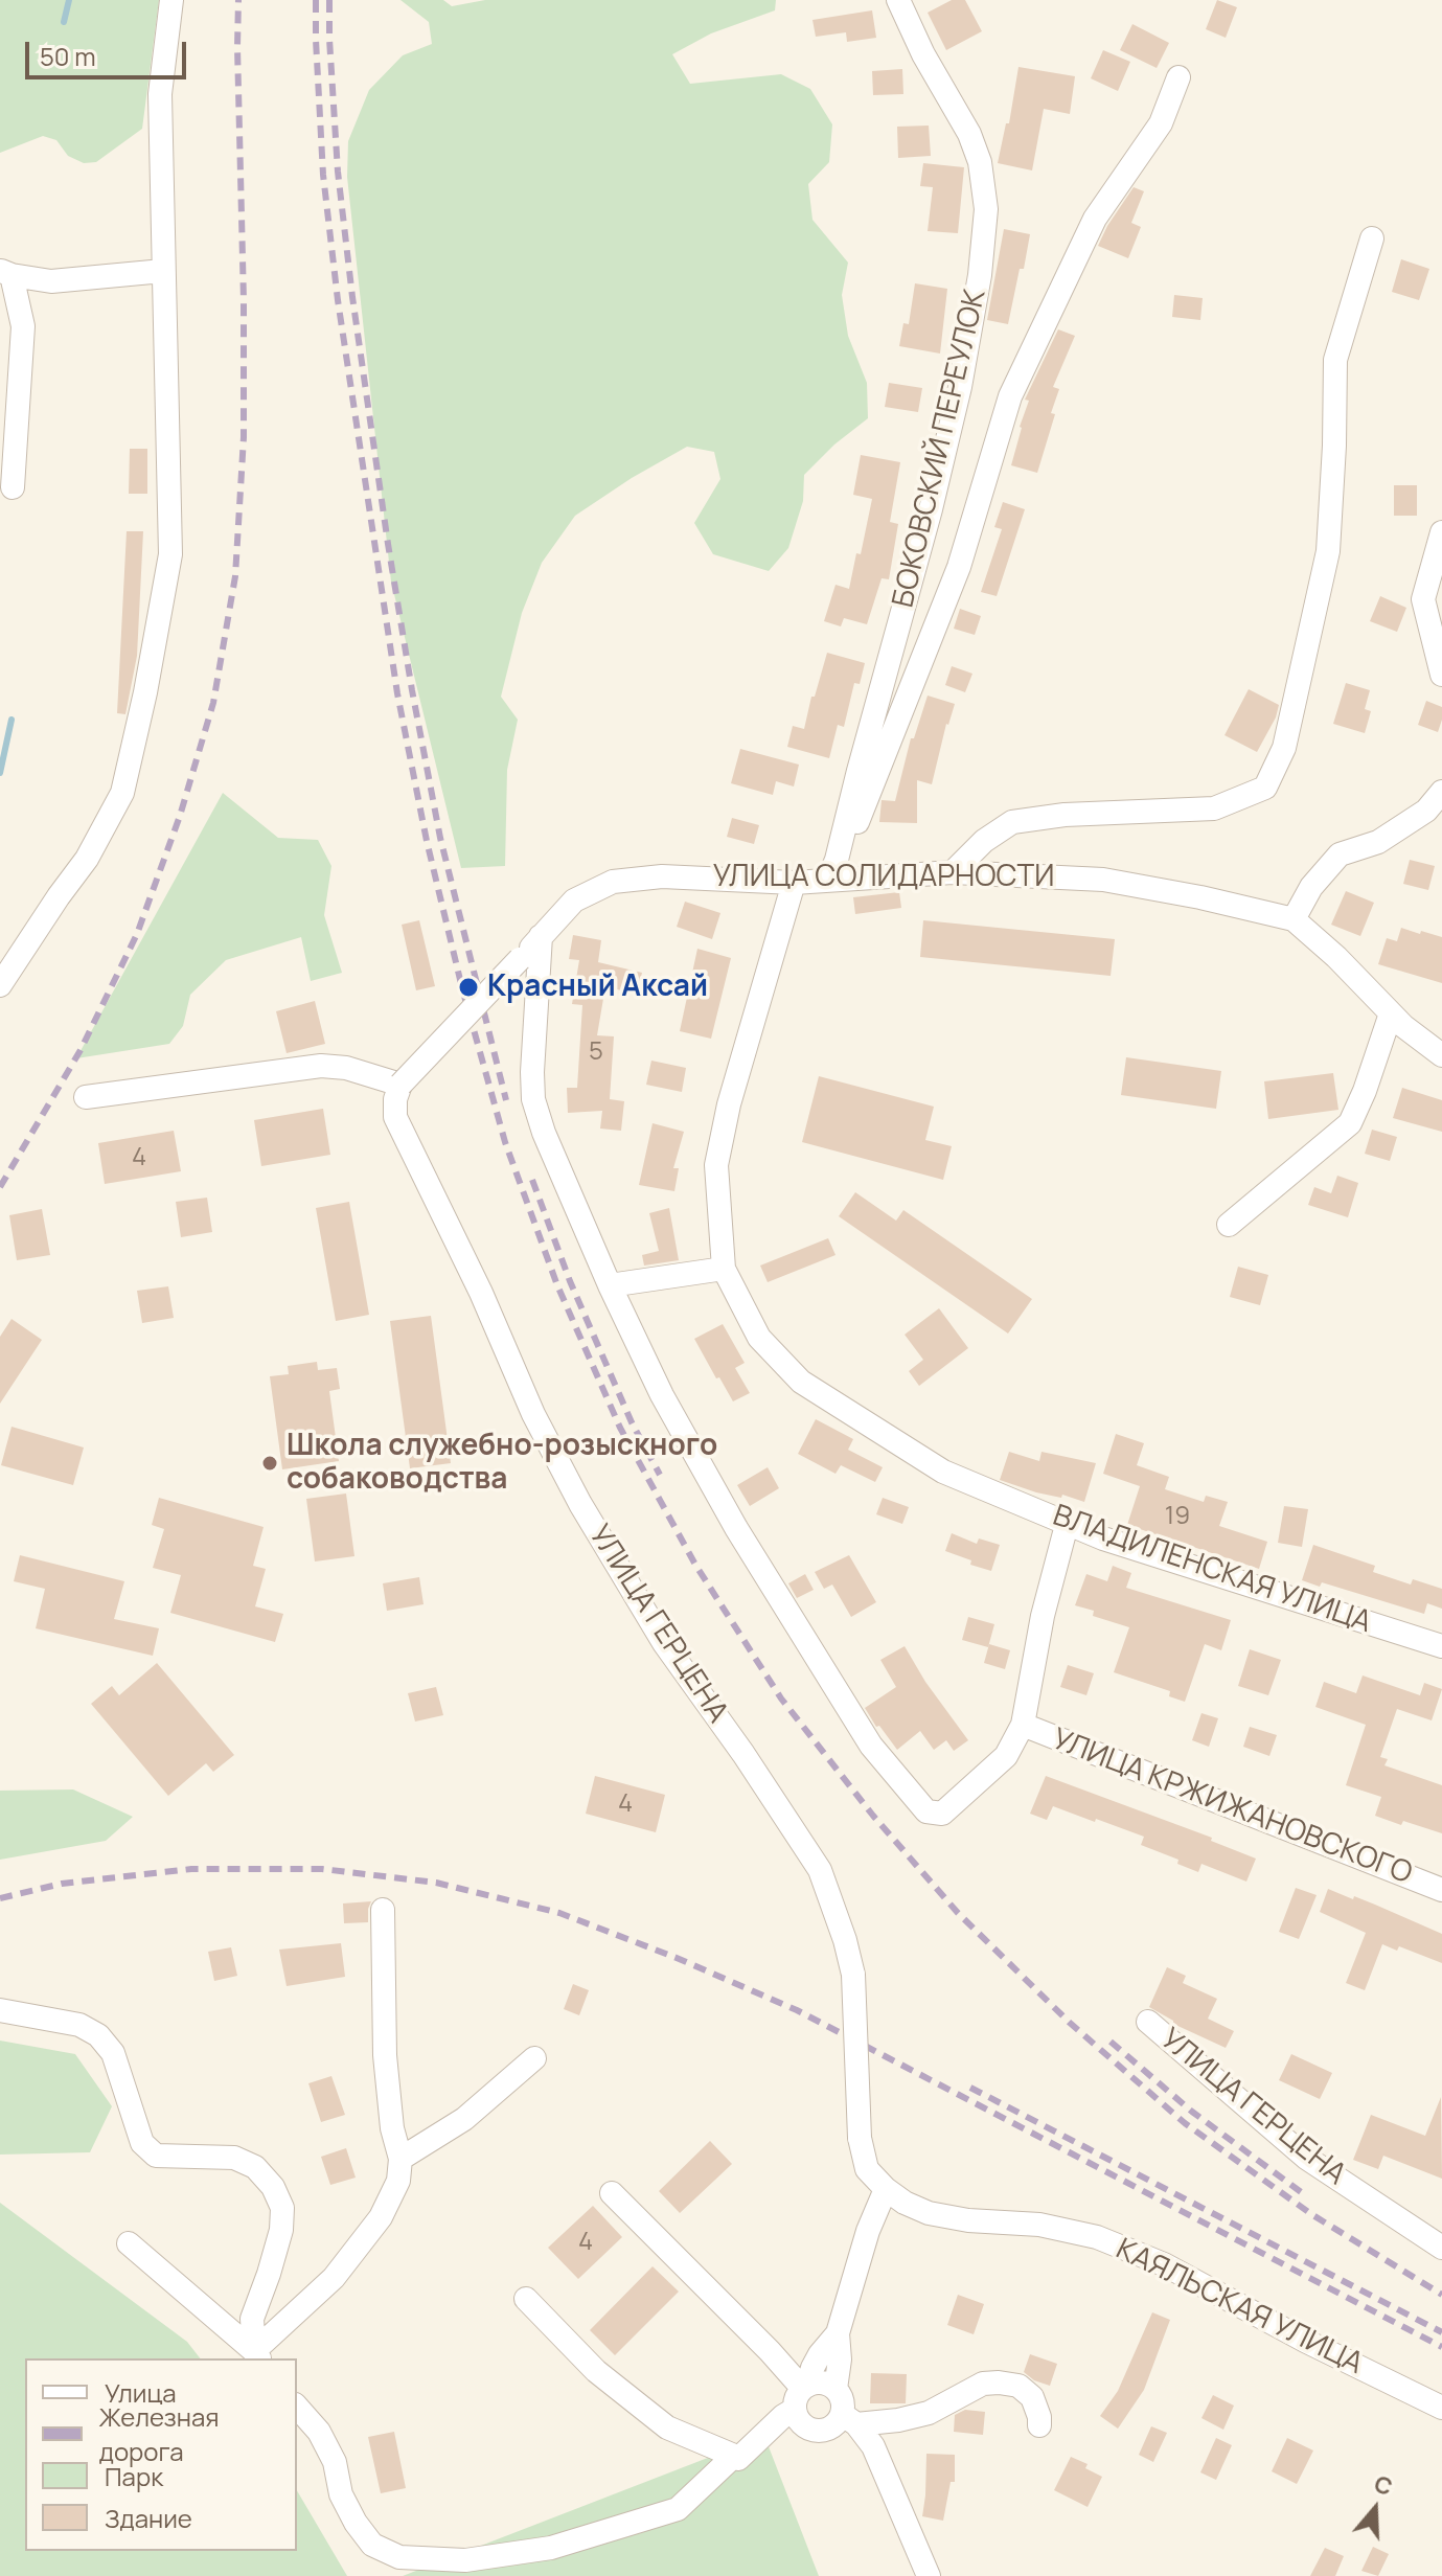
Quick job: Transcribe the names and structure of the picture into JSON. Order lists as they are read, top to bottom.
{
  "streets": {
    "street": [
      "БОКОВСКИЙ ПЕРЕУЛОК",
      "УЛИЦА СОЛИДАРНОСТИ",
      "ВЛАДИЛЕНСКАЯ УЛИЦА",
      "УЛИЦА ГЕРЦЕНА",
      "УЛИЦА КРЖИЖАНОВСКОГО",
      "КАЯЛЬСКАЯ УЛИЦА"
    ]
  },
  "crossings": [
    ["БОКОВСКИЙ ПЕРЕУЛОК", "УЛИЦА СОЛИДАРНОСТИ"],
    ["УЛИЦА ГЕРЦЕНА", "КАЯЛЬСКАЯ УЛИЦА"]
  ],
  "places": ["Красный Аксай", "Школа служебно-розыскного собаководства"],
  "house_numbers": [
    "5",
    "4",
    "19",
    "4",
    "4"
  ],
  "legend": [
    "Улица",
    "Железная дорога",
    "Парк",
    "Здание"
  ],
  "scale_bar": "50 m",
  "north": "top"
}
